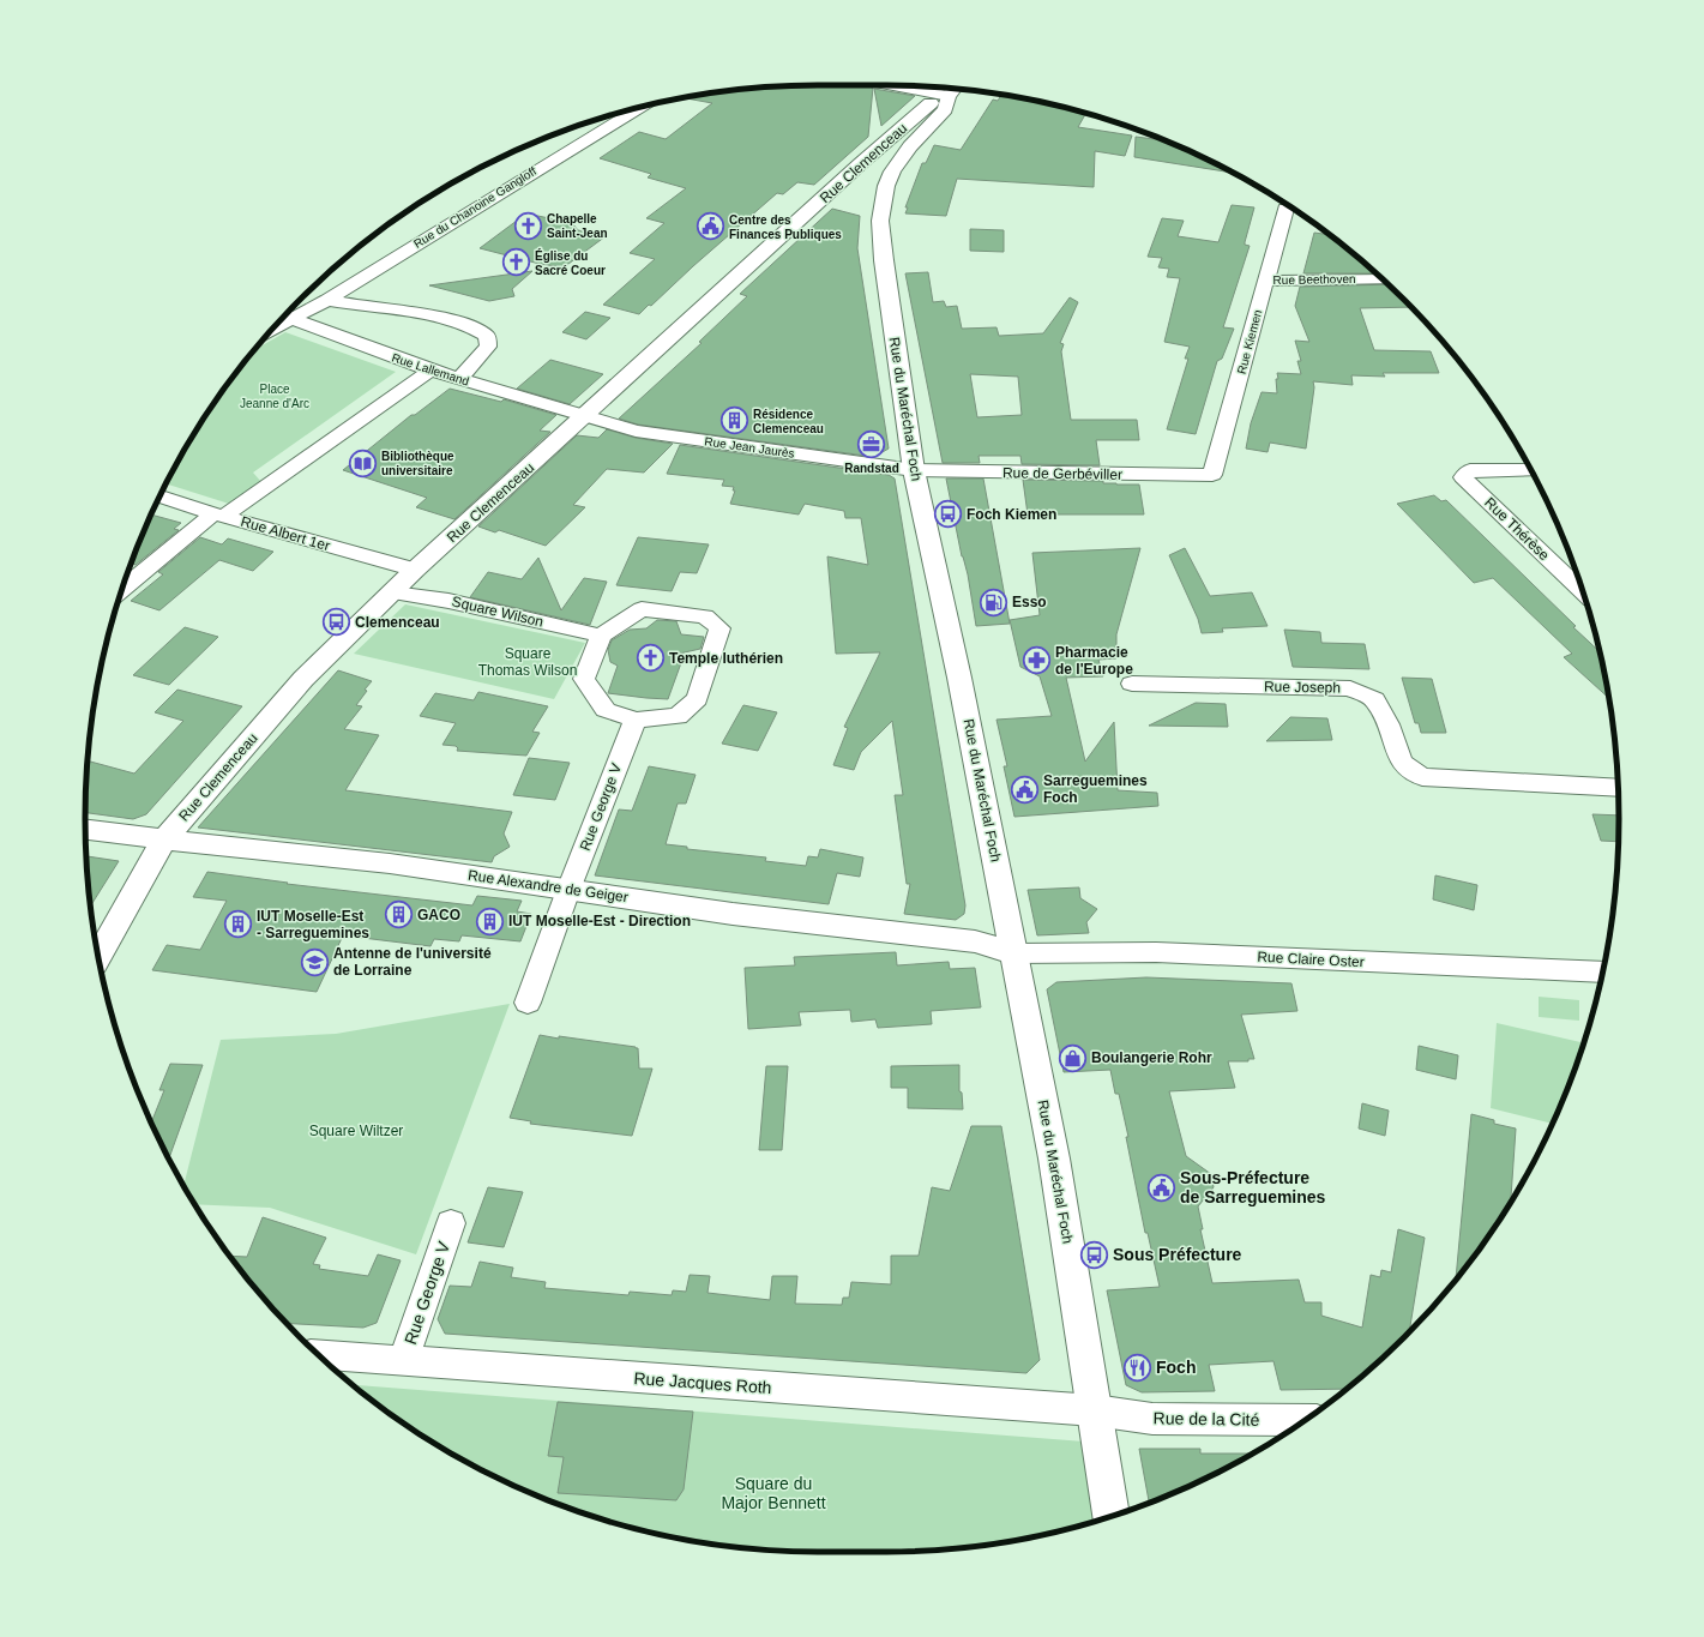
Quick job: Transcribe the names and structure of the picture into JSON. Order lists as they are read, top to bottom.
{
  "streets": {
    "main road": ["Rue Clemenceau", "Rue du Maréchal Foch", "Rue Alexandre de Geiger"],
    "street": [
      "Rue du Chanoine Gangloff",
      "Rue Beethoven",
      "Rue Kiemen",
      "Rue Lallemand",
      "Rue Jean Jaurès",
      "Rue de Gerbéviller",
      "Rue Thérèse",
      "Rue Albert 1er",
      "Square Wilson",
      "Rue Joseph",
      "Rue George V",
      "Rue Claire Oster",
      "Rue Jacques Roth",
      "Rue de la Cité"
    ]
  },
  "crossings": [
    ["Rue Clemenceau", "Rue Lallemand"],
    ["Rue Clemenceau", "Rue du Maréchal Foch"],
    ["Rue Clemenceau", "Rue Jean Jaurès"],
    ["Rue Clemenceau", "Rue Albert 1er"],
    ["Rue Clemenceau", "Square Wilson"],
    ["Rue Clemenceau", "Rue Alexandre de Geiger"],
    ["Rue du Chanoine Gangloff", "Rue Lallemand"],
    ["Rue Beethoven", "Rue Kiemen"],
    ["Rue Kiemen", "Rue de Gerbéviller"],
    ["Rue Lallemand", "Rue Jean Jaurès"],
    ["Rue du Maréchal Foch", "Rue Jean Jaurès"],
    ["Rue du Maréchal Foch", "Rue de Gerbéviller"],
    ["Rue du Maréchal Foch", "Rue Alexandre de Geiger"],
    ["Rue du Maréchal Foch", "Rue Claire Oster"],
    ["Rue du Maréchal Foch", "Rue Jacques Roth"],
    ["Rue du Maréchal Foch", "Rue de la Cité"],
    ["Rue Jean Jaurès", "Rue de Gerbéviller"],
    ["Square Wilson", "Rue George V"],
    ["Rue George V", "Rue Alexandre de Geiger"],
    ["Rue George V", "Rue Jacques Roth"],
    ["Rue Alexandre de Geiger", "Rue Claire Oster"],
    ["Rue Jacques Roth", "Rue de la Cité"]
  ],
  "parks": [
    "Place Jeanne d'Arc",
    "Square Thomas Wilson",
    "Square Wiltzer",
    "Square du Major Bennett"
  ],
  "places": {
    "church": ["Chapelle Saint-Jean", "Église du Sacré Coeur", "Temple luthérien"],
    "public building": ["Centre des Finances Publiques", "Sarreguemines Foch", "Sous-Préfecture de Sarreguemines"],
    "building": [
      "Résidence Clemenceau",
      "GACO",
      "IUT Moselle-Est - Direction",
      "IUT Moselle-Est - Sarreguemines"
    ],
    "office": ["Randstad"],
    "library": ["Bibliothèque universitaire"],
    "bus stop": ["Foch Kiemen", "Clemenceau", "Sous Préfecture"],
    "fuel station": ["Esso"],
    "pharmacy": ["Pharmacie de l'Europe"],
    "school or university": ["Antenne de l'université de Lorraine"],
    "shop": ["Boulangerie Rohr"],
    "restaurant": ["Foch"]
  }
}
